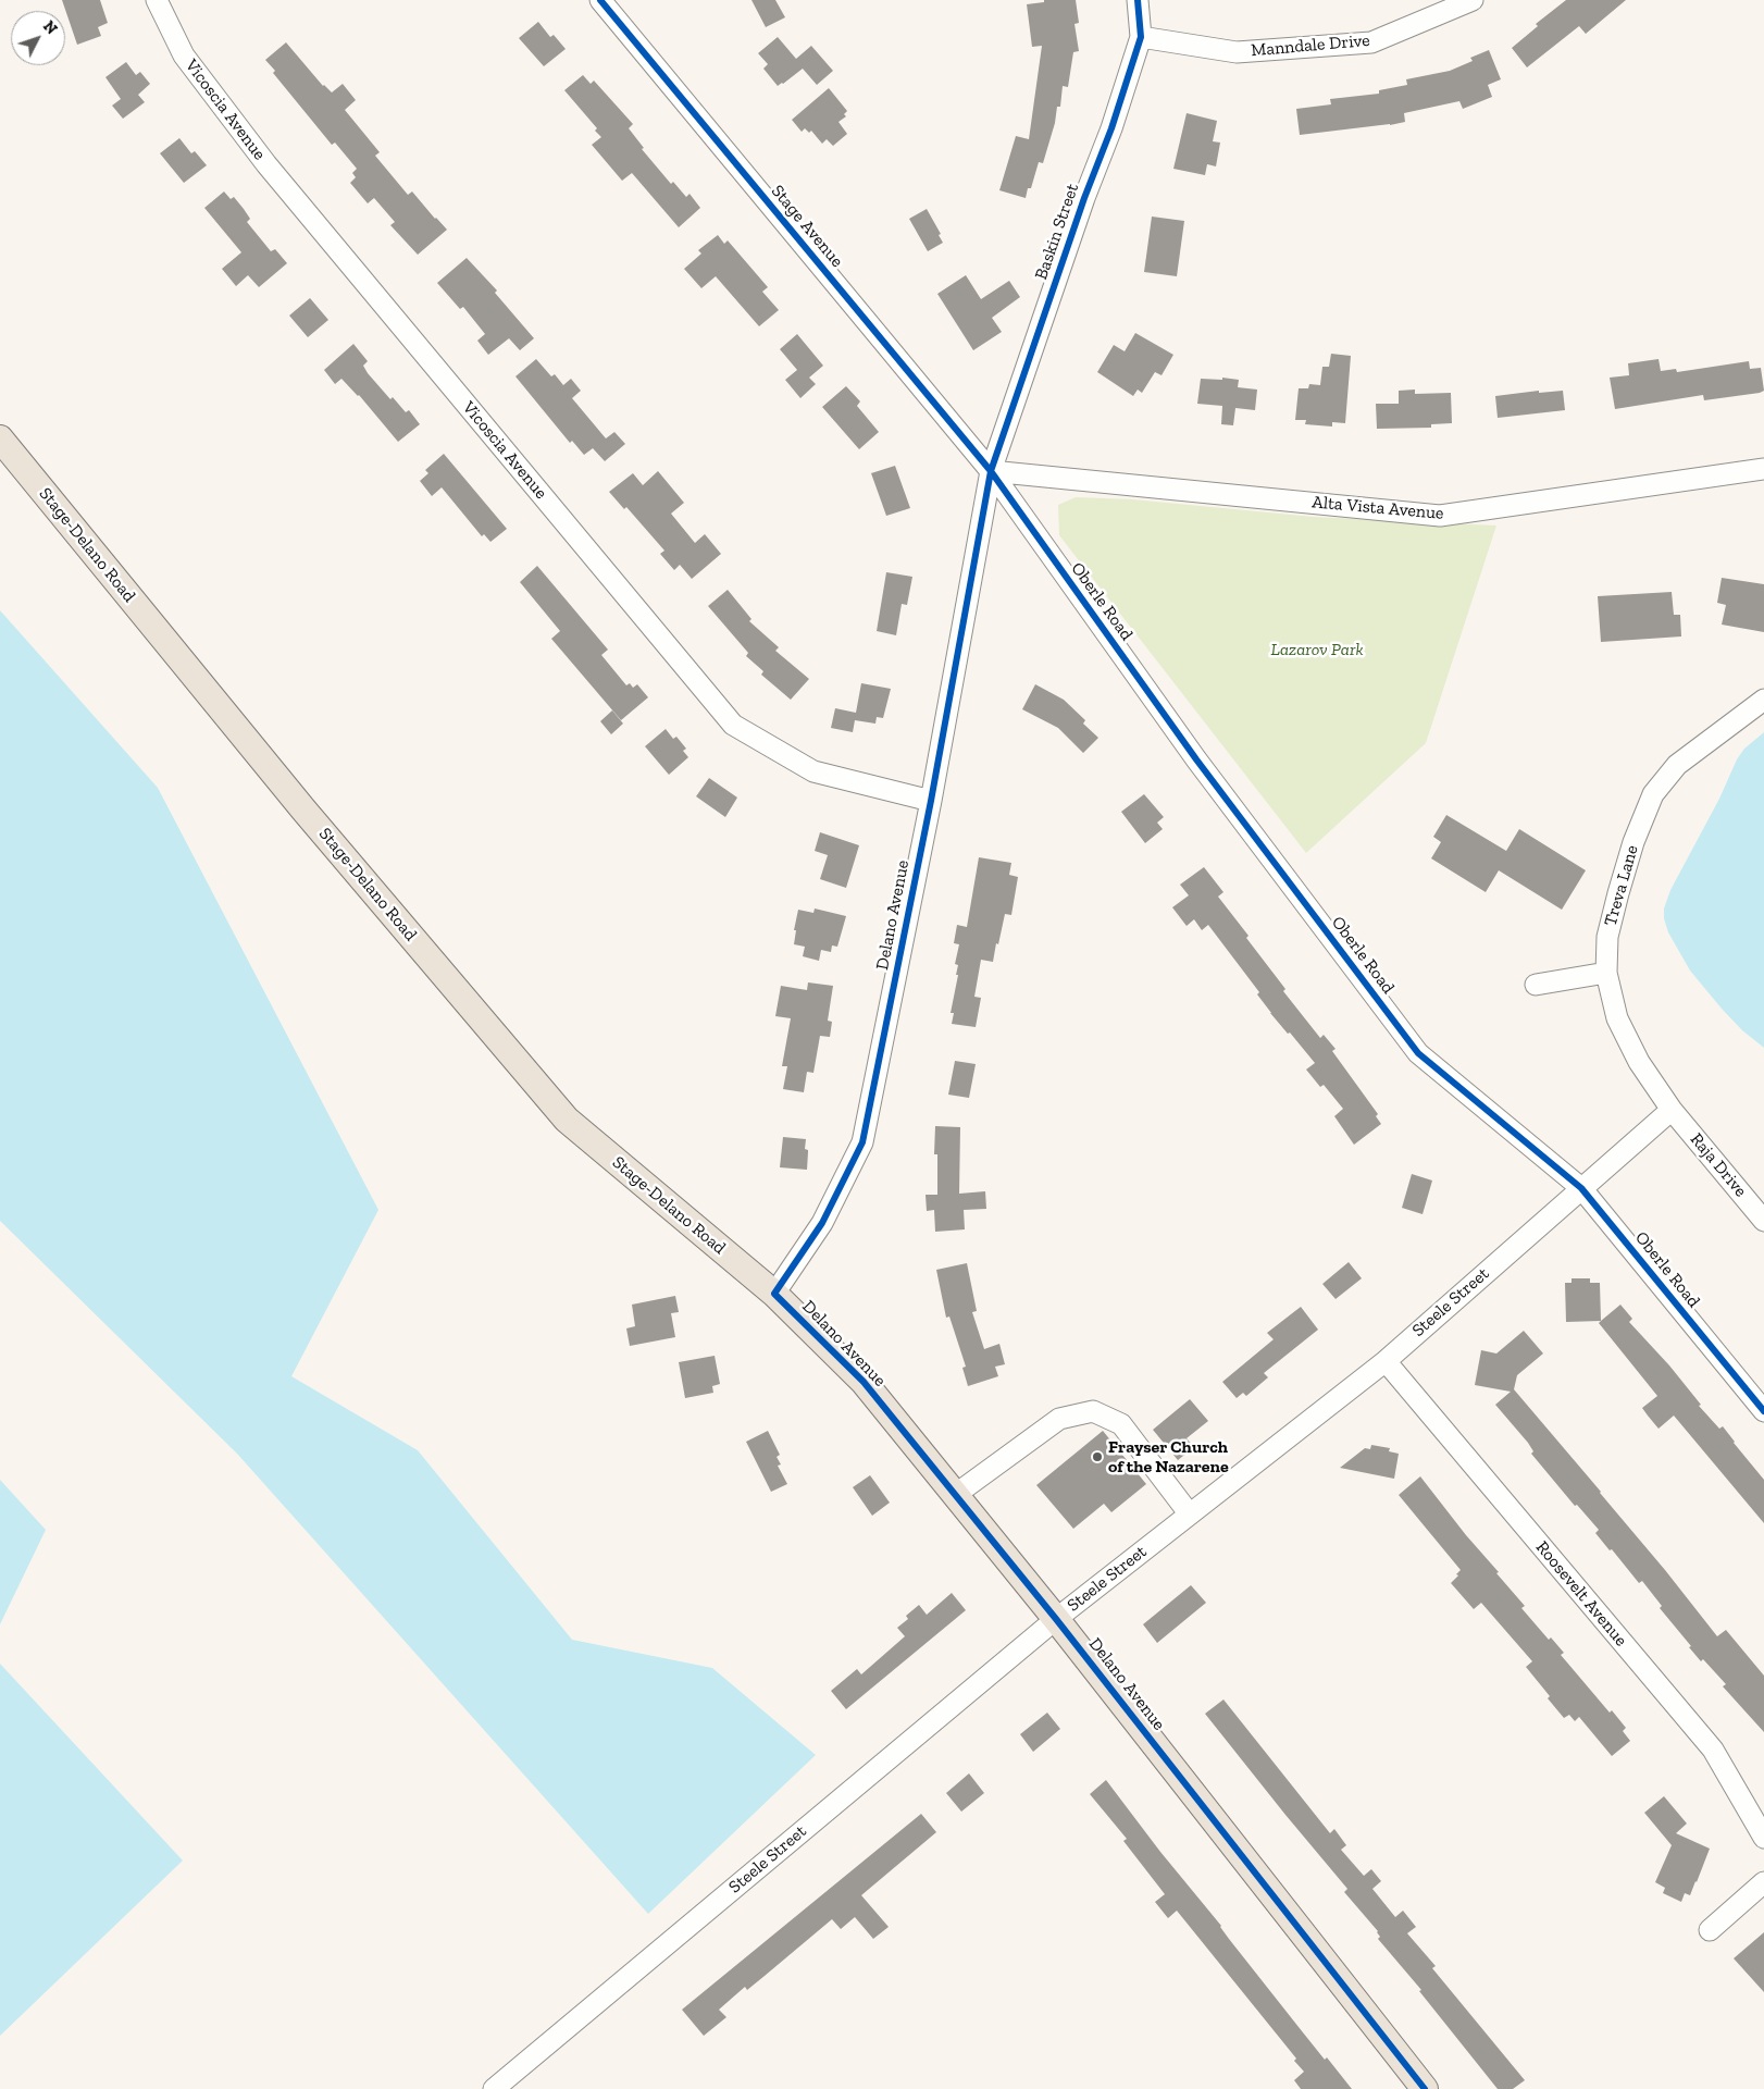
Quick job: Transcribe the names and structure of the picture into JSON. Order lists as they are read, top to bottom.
{
  "streets": {
    "main road": ["Stage-Delano Road", "Delano Avenue"],
    "street": [
      "Manndale Drive",
      "Vicoscia Avenue",
      "Stage Avenue",
      "Baskin Street",
      "Alta Vista Avenue",
      "Oberle Road",
      "Treva Lane",
      "Raja Drive",
      "Steele Street",
      "Roosevelt Avenue"
    ]
  },
  "crossings": [
    ["Manndale Drive", "Baskin Street"],
    ["Vicoscia Avenue", "Delano Avenue"],
    ["Stage Avenue", "Baskin Street"],
    ["Stage Avenue", "Alta Vista Avenue"],
    ["Stage Avenue", "Oberle Road"],
    ["Stage Avenue", "Delano Avenue"],
    ["Baskin Street", "Alta Vista Avenue"],
    ["Baskin Street", "Oberle Road"],
    ["Baskin Street", "Delano Avenue"],
    ["Alta Vista Avenue", "Oberle Road"],
    ["Alta Vista Avenue", "Delano Avenue"],
    ["Stage-Delano Road", "Delano Avenue"],
    ["Oberle Road", "Delano Avenue"],
    ["Oberle Road", "Steele Street"],
    ["Treva Lane", "Raja Drive"],
    ["Treva Lane", "Steele Street"],
    ["Delano Avenue", "Steele Street"],
    ["Raja Drive", "Steele Street"],
    ["Steele Street", "Roosevelt Avenue"]
  ],
  "parks": ["Lazarov Park"],
  "places": ["Frayser Church of the Nazarene"],
  "north": "top right"
}
